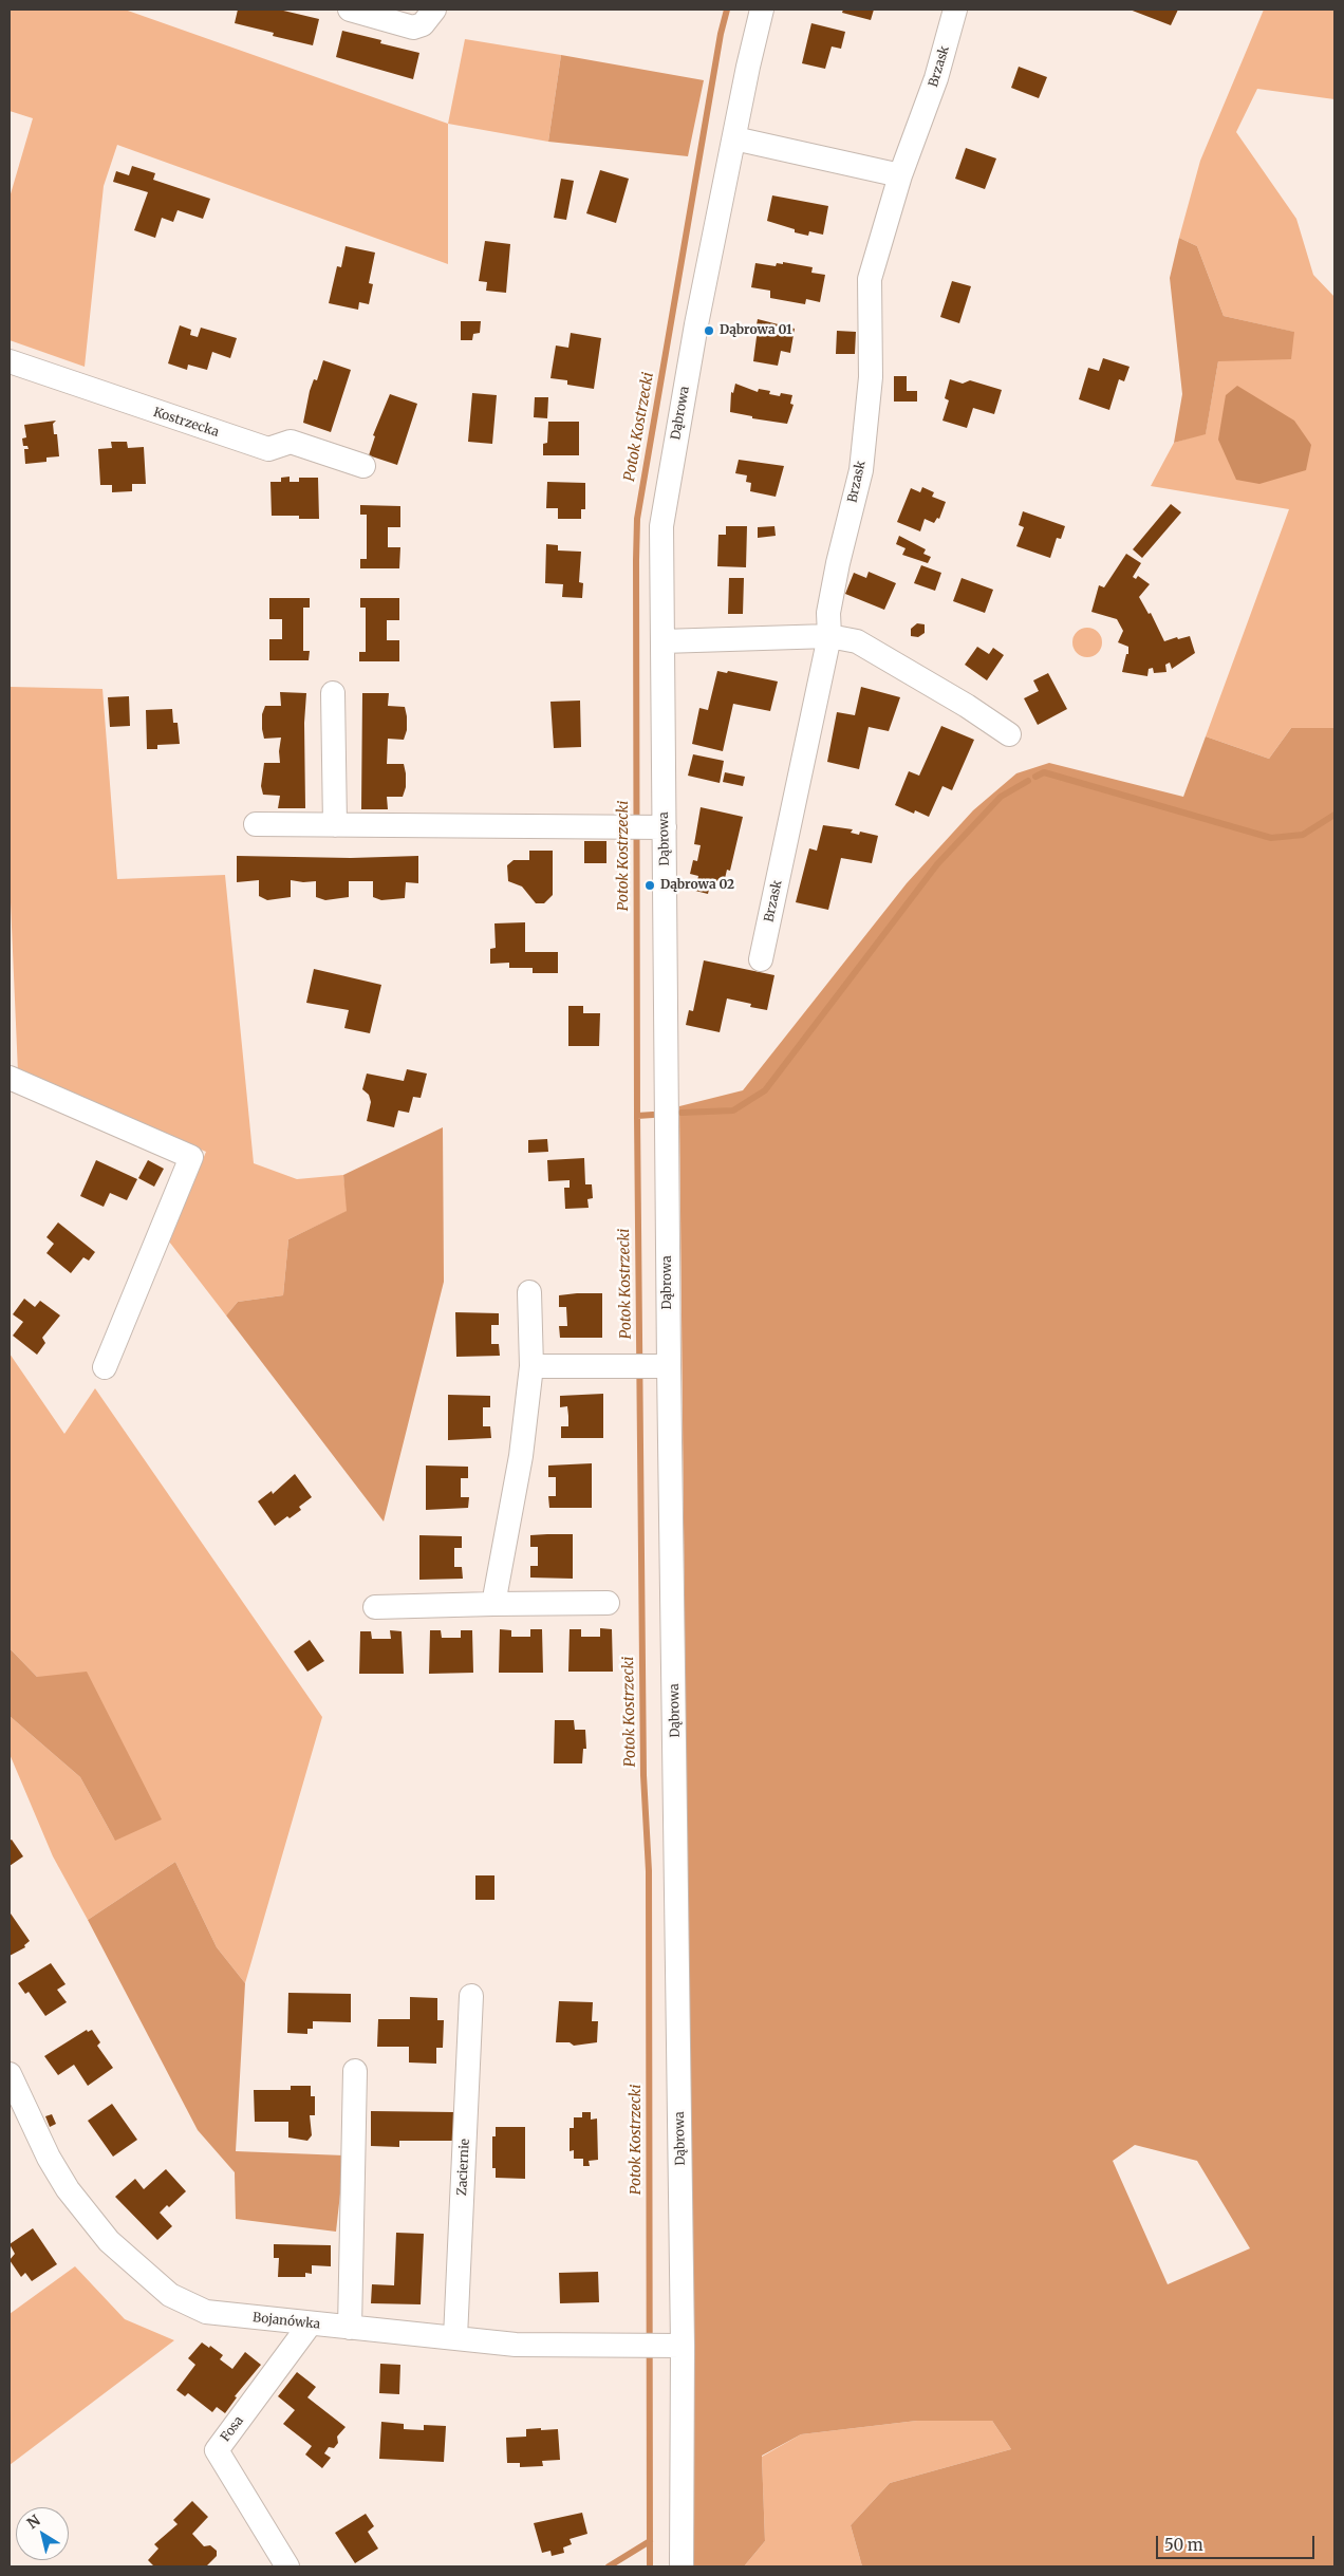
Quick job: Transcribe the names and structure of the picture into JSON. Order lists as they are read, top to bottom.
{
  "streets": {
    "street": [
      "Brzask",
      "Dąbrowa",
      "Kostrzecka",
      "Zaciernie",
      "Bojanówka",
      "Fosa"
    ]
  },
  "crossings": [
    ["Dąbrowa", "Bojanówka"],
    ["Zaciernie", "Bojanówka"],
    ["Bojanówka", "Fosa"]
  ],
  "water": ["Potok Kostrzecki"],
  "places": ["Dąbrowa 01", "Dąbrowa 02"],
  "scale_bar": "50 m",
  "north": "top left"
}
